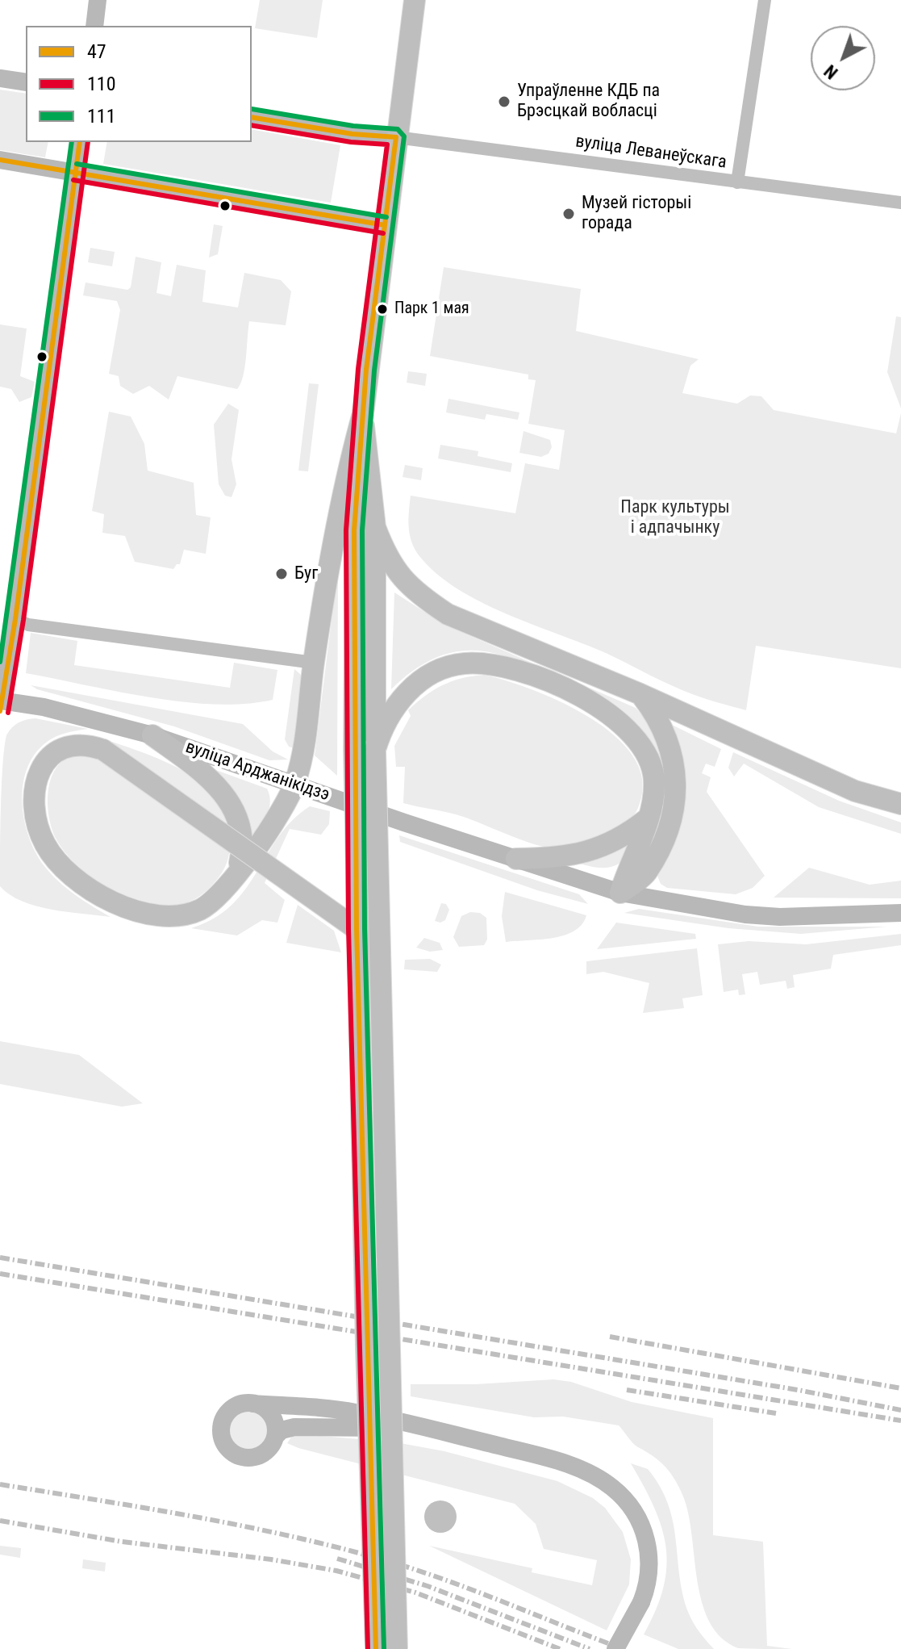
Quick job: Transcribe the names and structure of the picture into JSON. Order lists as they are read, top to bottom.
{
  "streets": {
    "main road": ["вуліца Арджанікідзэ"],
    "street": ["вуліца Леванеўскага"]
  },
  "parks": ["Парк культуры і адпачынку"],
  "places": [
    "Упраўленне КДБ па Брэсцкай вобласці",
    "Музей гісторыі горада",
    "Парк 1 мая",
    "Буг"
  ],
  "lines": ["transit line 111", "transit line 47", "transit line 110"],
  "legend": ["47", "110", "111"],
  "north": "bottom left"
}
